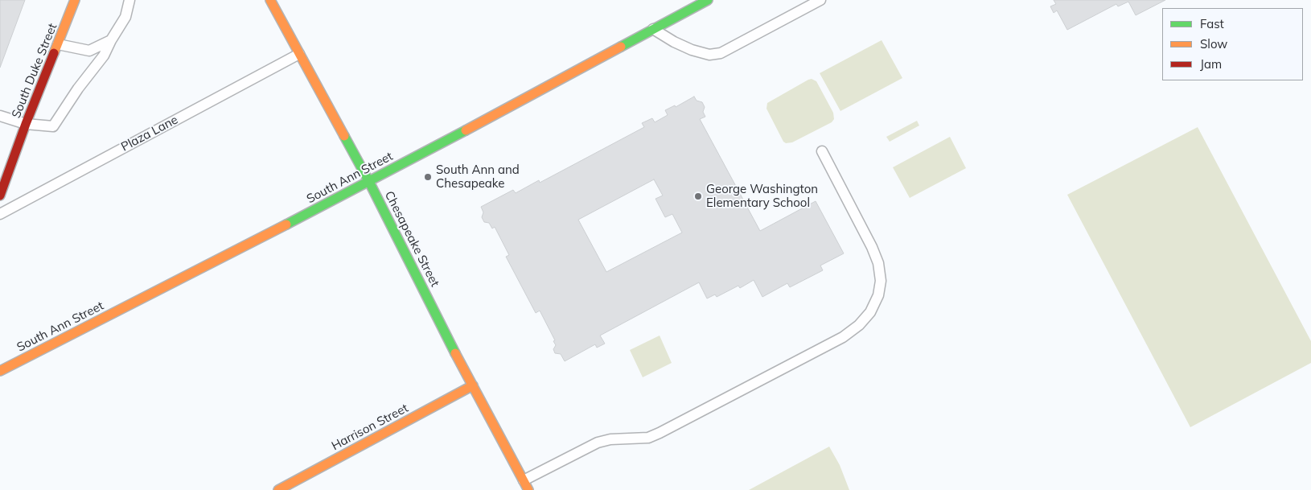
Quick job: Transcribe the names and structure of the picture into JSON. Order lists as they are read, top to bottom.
{
  "streets": {
    "street": [
      "South Duke Street",
      "South Ann Street",
      "Chesapeake Street",
      "Harrison Street"
    ],
    "lane": ["Plaza Lane"]
  },
  "crossings": [
    ["Plaza Lane", "Chesapeake Street"],
    ["South Ann Street", "Chesapeake Street"],
    ["Chesapeake Street", "Harrison Street"]
  ],
  "places": ["South Ann and Chesapeake", "George Washington Elementary School"],
  "legend": ["Fast", "Slow", "Jam"]
}
